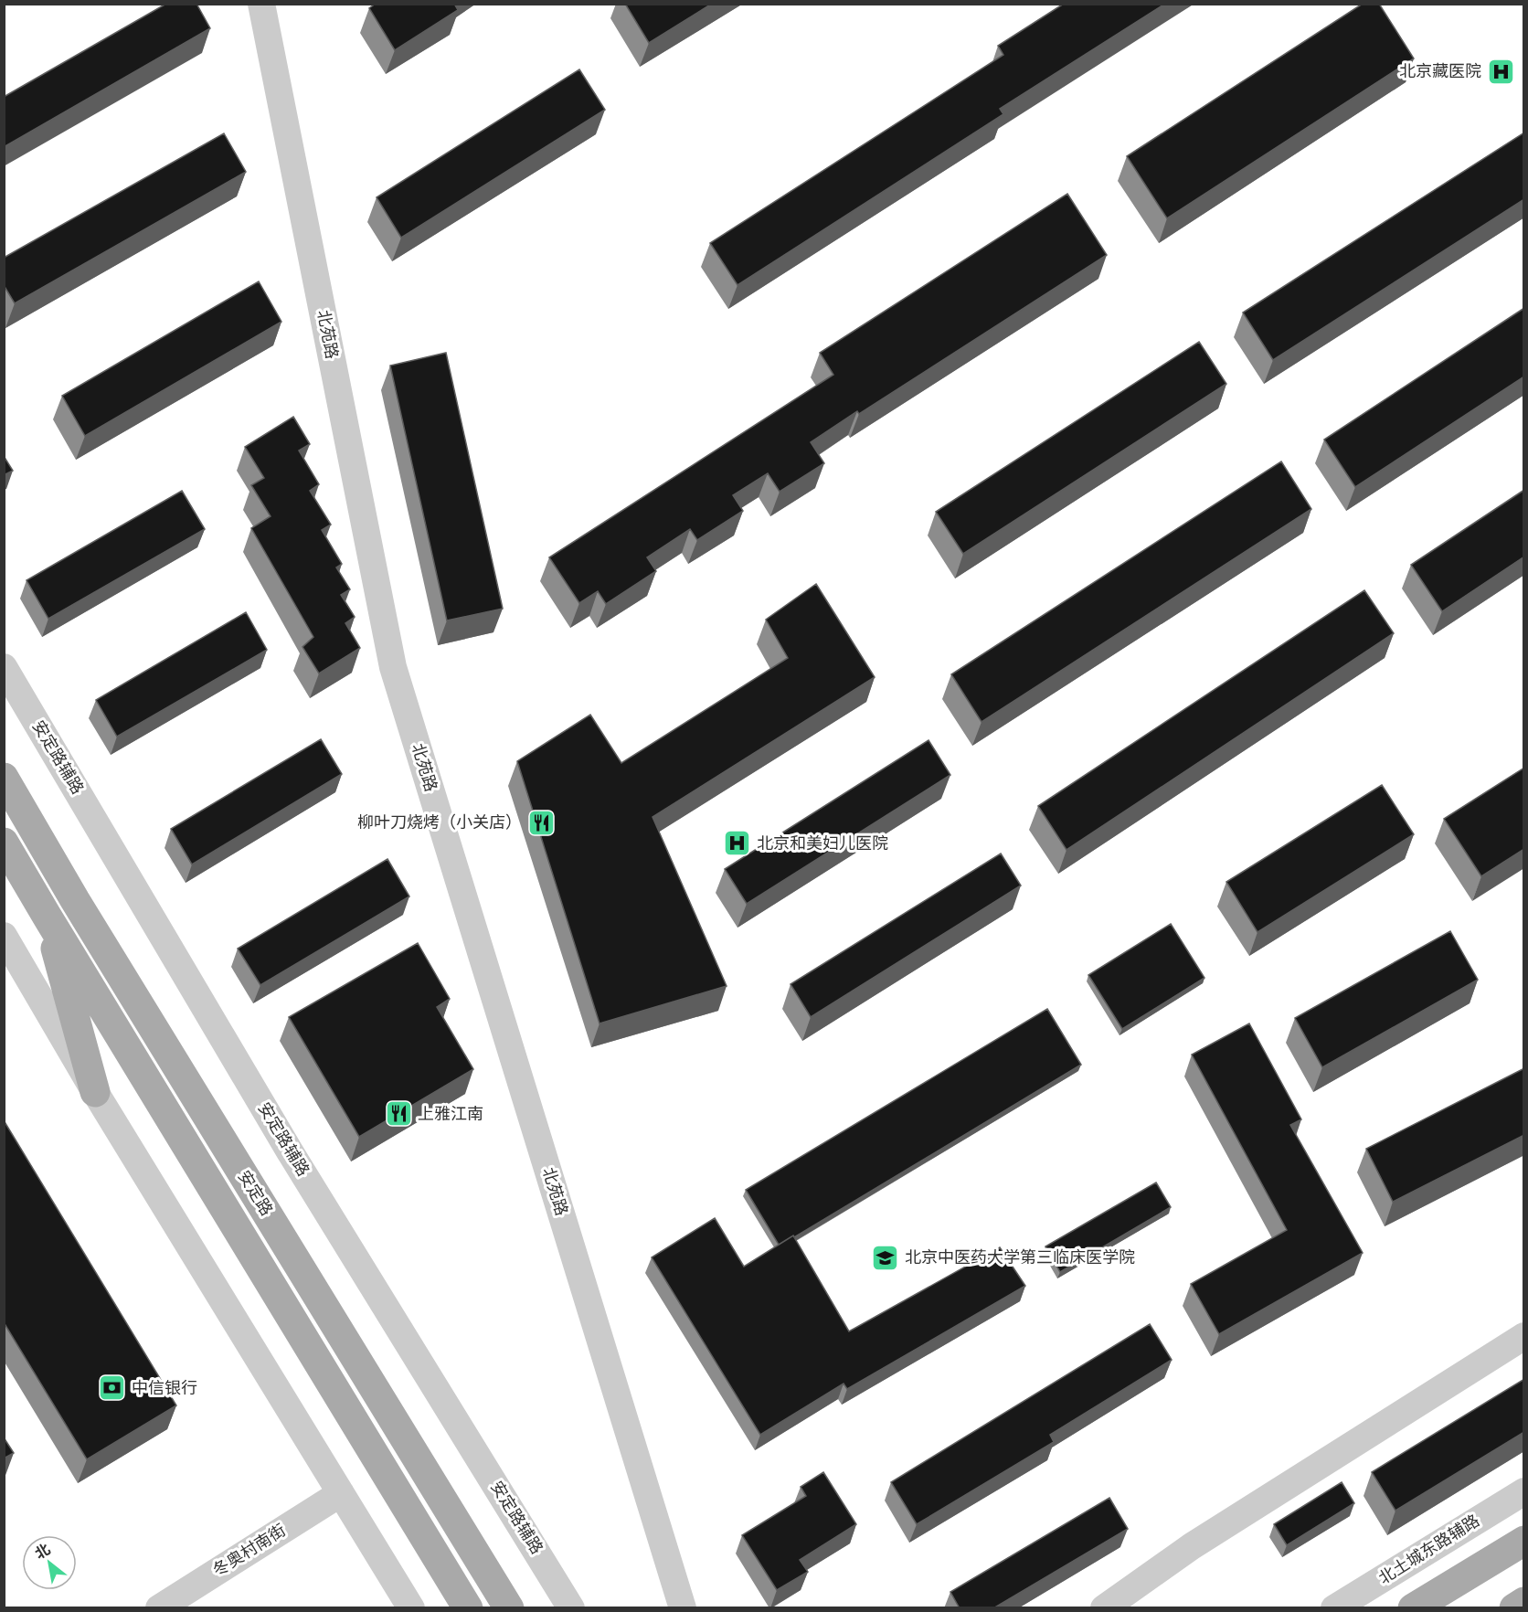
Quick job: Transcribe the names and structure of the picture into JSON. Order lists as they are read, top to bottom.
{
  "streets": {
    "main road": ["安定路"],
    "street": [
      "北苑路",
      "安定路辅路",
      "北土城东路辅路",
      "冬奥村南街"
    ]
  },
  "places": {
    "hospital": ["北京藏医院", "北京和美妇儿医院"],
    "restaurant": ["柳叶刀烧烤（小关店）", "上雅江南"],
    "school or university": ["北京中医药大学第三临床医学院"],
    "bank": ["中信银行"]
  },
  "north": "top left"
}
